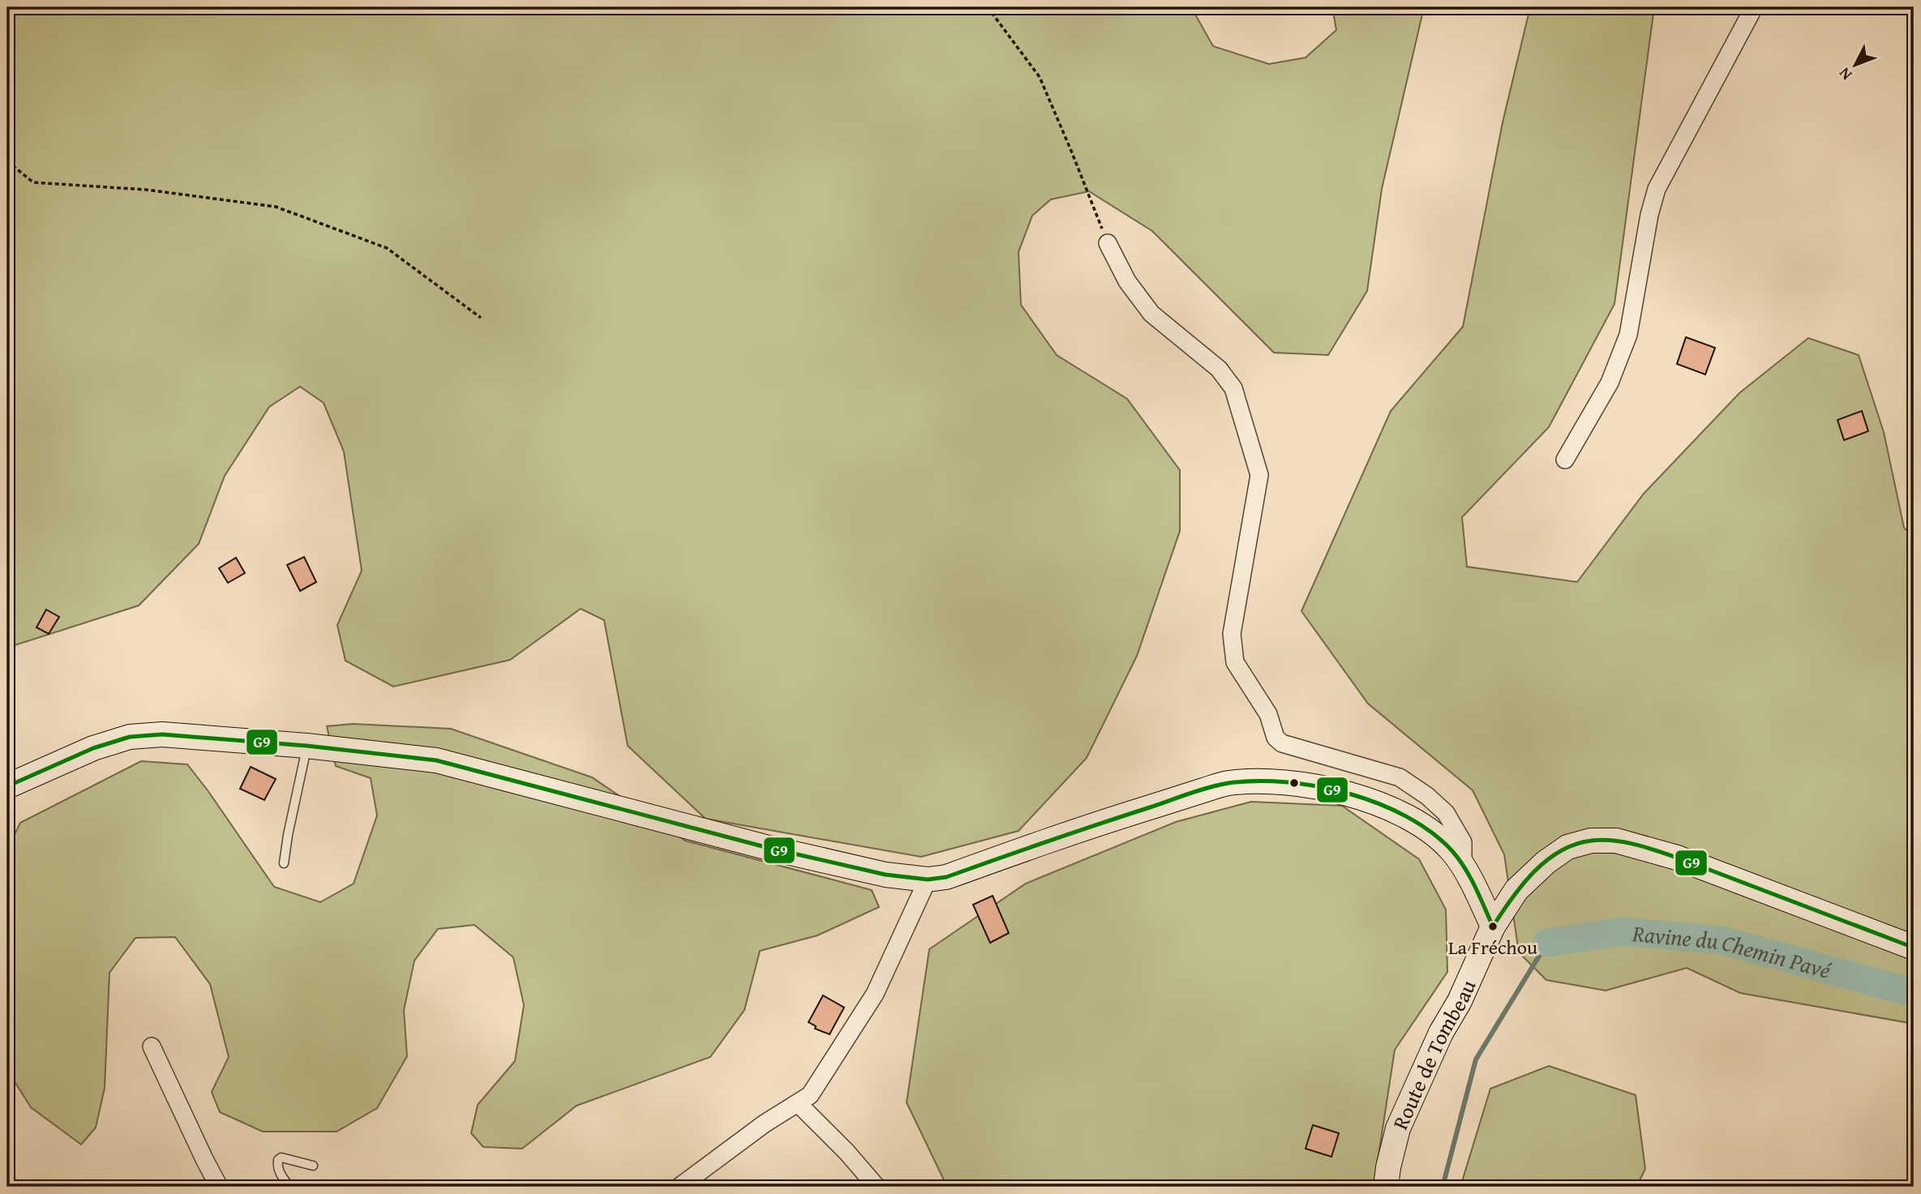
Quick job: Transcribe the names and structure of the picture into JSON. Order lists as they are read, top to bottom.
{
  "streets": {
    "street": ["Route de Tombeau"]
  },
  "water": ["Ravine du Chemin Pavé"],
  "places": ["La Fréchou"],
  "lines": ["transit line G9"],
  "north": "bottom left"
}
